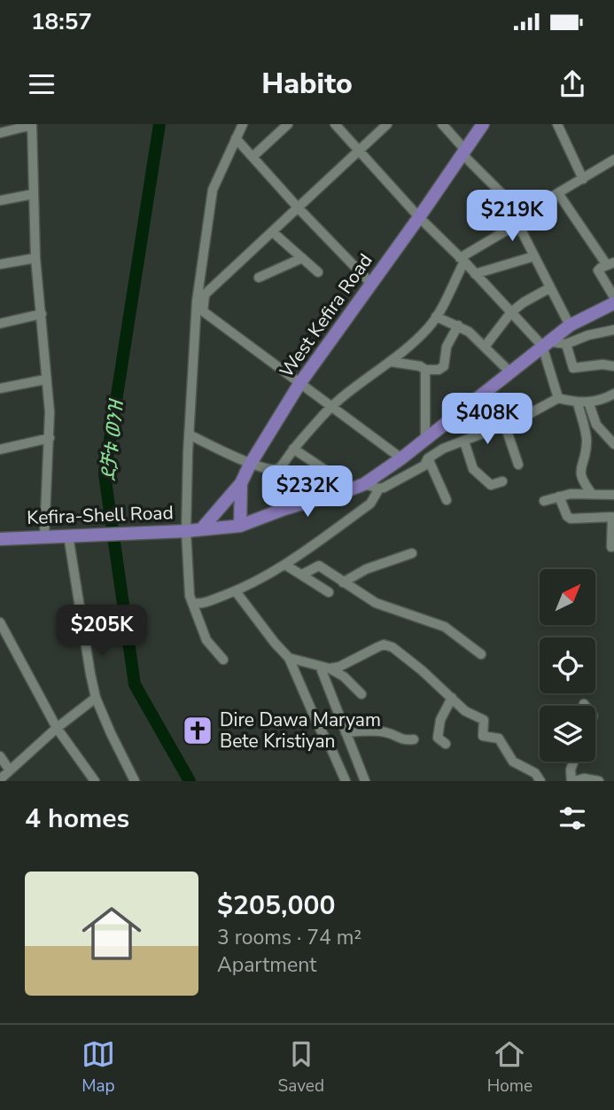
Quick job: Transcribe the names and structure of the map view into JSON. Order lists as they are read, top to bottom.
{
  "streets": {
    "main road": ["West Kefira Road", "Kefira-Shell Road"]
  },
  "crossings": [
    ["West Kefira Road", "Kefira-Shell Road"]
  ],
  "water": ["ደቻቱ ወንዝ"],
  "places": {
    "church": ["Dire Dawa Maryam Bete Kristiyan"]
  },
  "north": "top right",
  "page": {
    "status": "18:57",
    "header": "Habito",
    "price": [
      "$219K",
      "$408K",
      "$232K",
      "$205K"
    ],
    "heading": "4 homes",
    "list": [
      {
        "name": "$205,000",
        "note": "3 rooms · 74 m² · Apartment"
      }
    ],
    "tabs": ["Map", "Saved", "Home"]
  }
}
